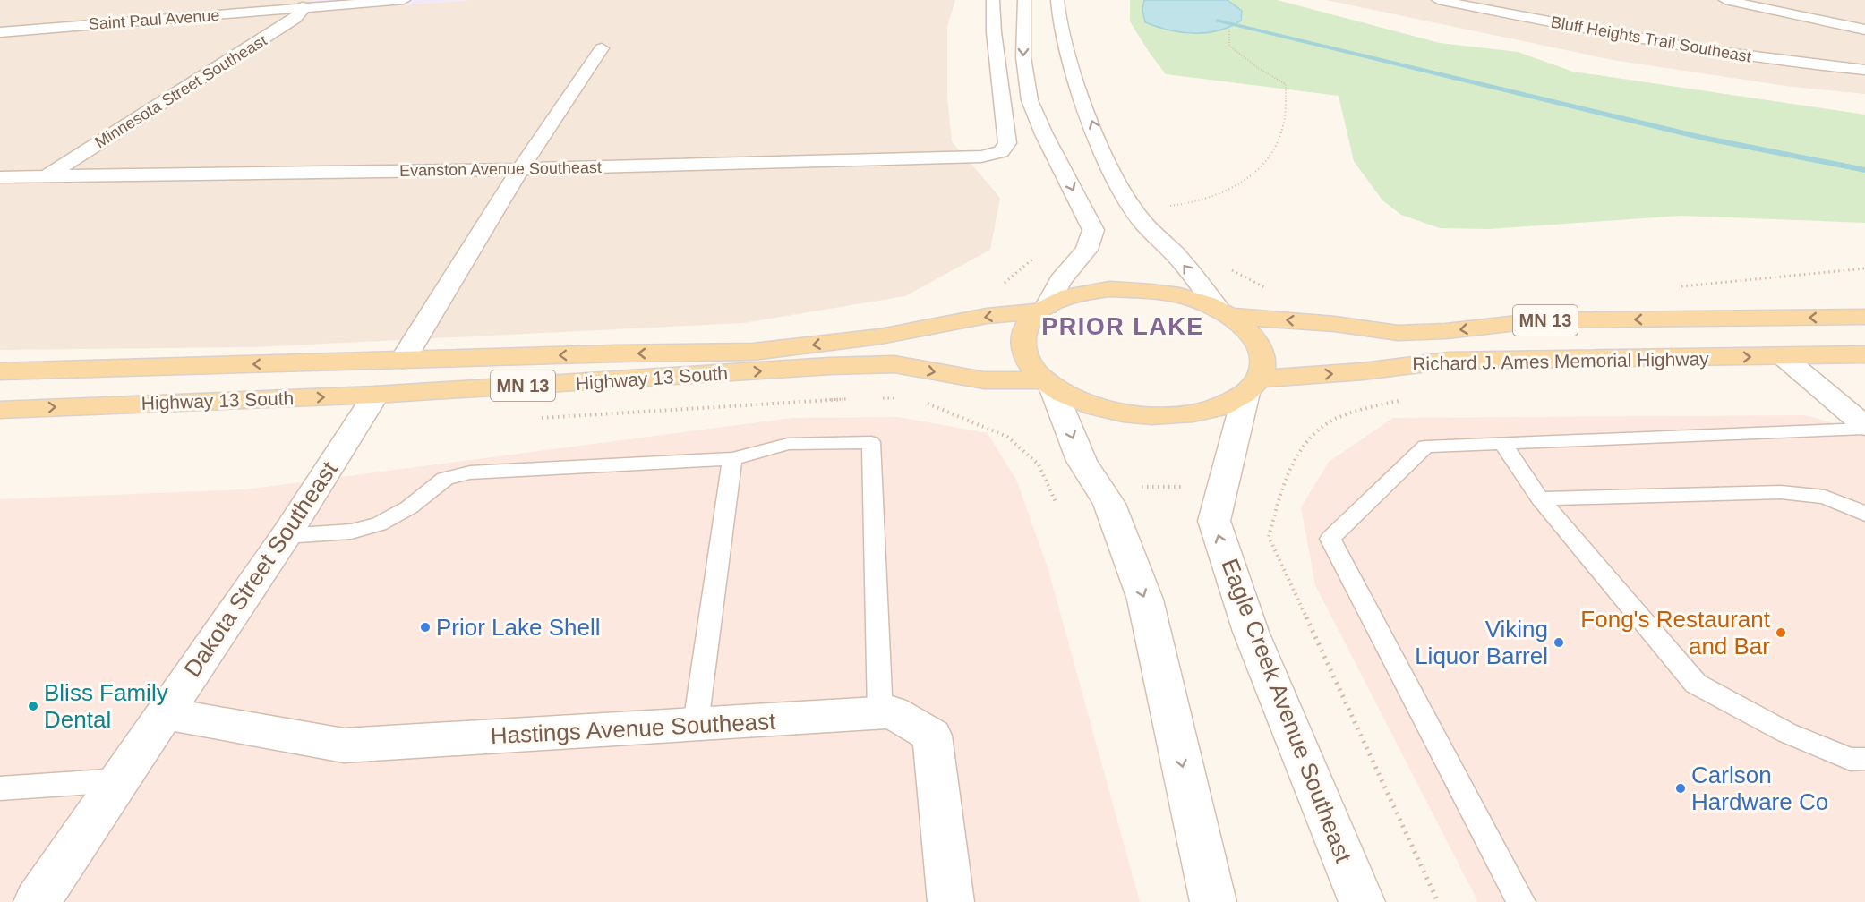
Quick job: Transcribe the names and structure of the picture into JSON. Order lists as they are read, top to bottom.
{
  "streets": {
    "main road": ["MN 13", "Richard J. Ames Memorial Highway", "Highway 13 South"],
    "street": [
      "Saint Paul Avenue",
      "Bluff Heights Trail Southeast",
      "Minnesota Street Southeast",
      "Evanston Avenue Southeast",
      "Dakota Street Southeast",
      "Eagle Creek Avenue Southeast",
      "Hastings Avenue Southeast"
    ]
  },
  "crossings": [
    ["Saint Paul Avenue", "Minnesota Street Southeast"],
    ["Minnesota Street Southeast", "Evanston Avenue Southeast"],
    ["Richard J. Ames Memorial Highway", "Eagle Creek Avenue Southeast"],
    ["Highway 13 South", "Dakota Street Southeast"],
    ["Dakota Street Southeast", "Hastings Avenue Southeast"]
  ],
  "districts": ["PRIOR LAKE"],
  "places": [
    "Prior Lake Shell",
    "Fong's Restaurant and Bar",
    "Viking Liquor Barrel",
    "Bliss Family Dental",
    "Carlson Hardware Co"
  ]
}
